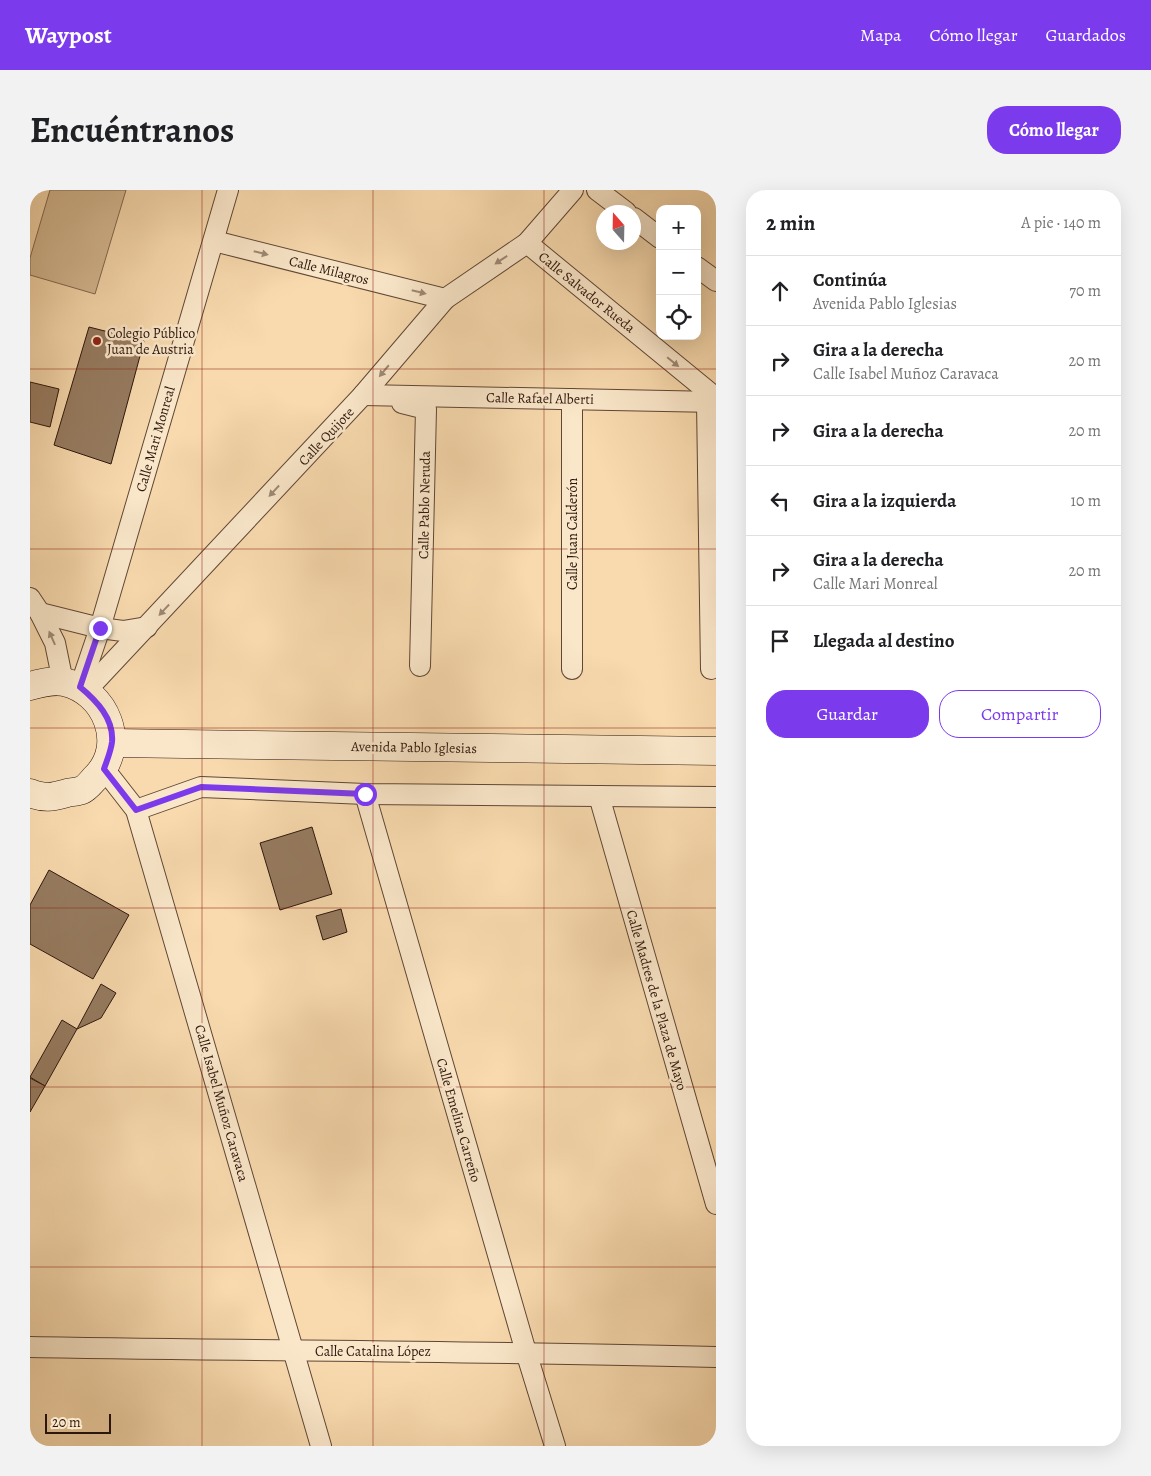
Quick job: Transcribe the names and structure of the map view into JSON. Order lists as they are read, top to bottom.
{
  "streets": {
    "main road": ["Avenida Pablo Iglesias"],
    "street": [
      "Calle Milagros",
      "Calle Salvador Rueda",
      "Calle Rafael Alberti",
      "Calle Quijote",
      "Calle Mari Monreal",
      "Calle Pablo Neruda",
      "Calle Juan Calderón",
      "Calle Madres de la Plaza de Mayo",
      "Calle Isabel Muñoz Caravaca",
      "Calle Emelina Carreño",
      "Calle Catalina López"
    ]
  },
  "crossings": [
    ["Calle Milagros", "Calle Quijote"],
    ["Calle Milagros", "Calle Mari Monreal"],
    ["Calle Salvador Rueda", "Calle Rafael Alberti"],
    ["Calle Salvador Rueda", "Calle Quijote"],
    ["Calle Rafael Alberti", "Calle Quijote"],
    ["Calle Rafael Alberti", "Calle Pablo Neruda"],
    ["Calle Rafael Alberti", "Calle Juan Calderón"],
    ["Calle Quijote", "Calle Mari Monreal"],
    ["Calle Quijote", "Calle Pablo Neruda"],
    ["Calle Isabel Muñoz Caravaca", "Calle Catalina López"],
    ["Calle Emelina Carreño", "Calle Catalina López"]
  ],
  "one_way": ["Calle Milagros", "Calle Salvador Rueda", "Calle Quijote"],
  "places": ["Colegio Público Juan de Austria"],
  "scale_bar": "20 m",
  "north": "top",
  "page": {
    "header": "Waypost",
    "nav": ["Mapa", "Cómo llegar", "Guardados"],
    "title": "Encuéntranos",
    "buttons": [
      "Cómo llegar",
      ["Guardar", "Compartir"]
    ],
    "heading": ["2 min", "A pie · 140 m"],
    "map_buttons": ["+", "−"],
    "list": [
      ["Continúa", "Avenida Pablo Iglesias", "70 m"],
      ["Gira a la derecha", "Calle Isabel Muñoz Caravaca", "20 m"],
      ["Gira a la derecha", "20 m"],
      ["Gira a la izquierda", "10 m"],
      ["Gira a la derecha", "Calle Mari Monreal", "20 m"],
      "Llegada al destino"
    ],
    "scale": "20 m"
  }
}
